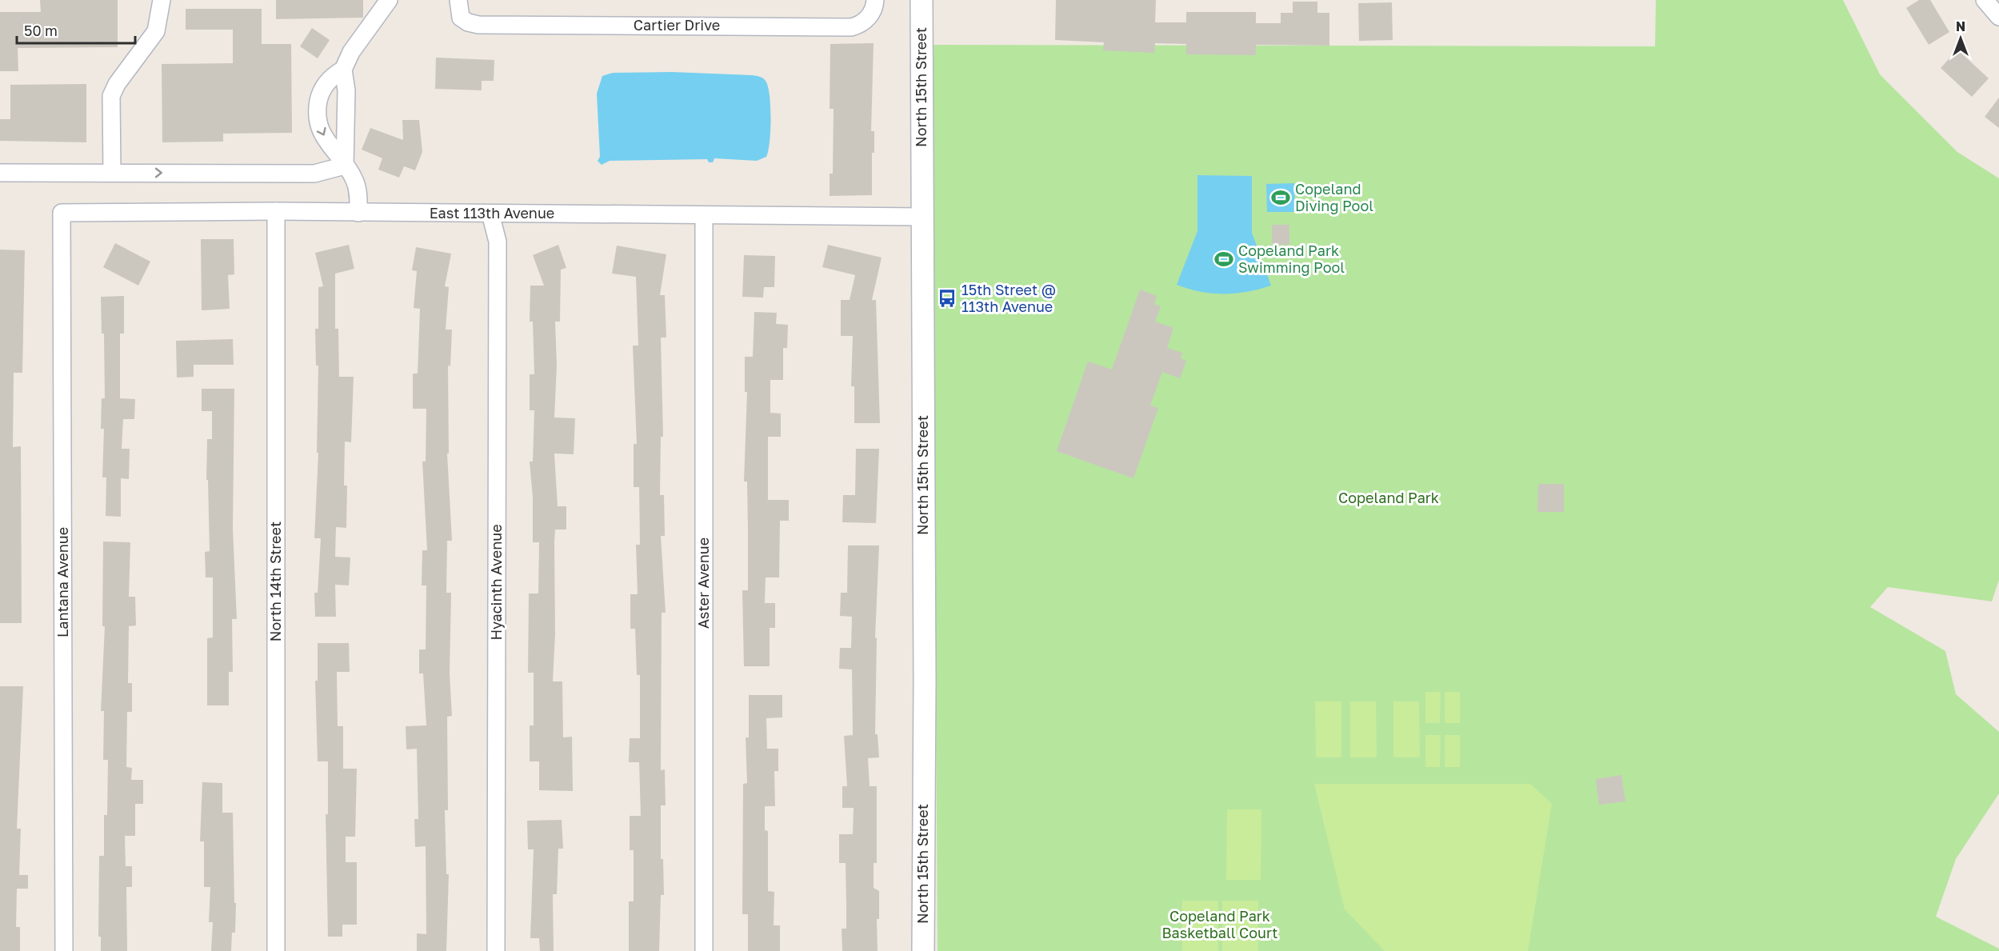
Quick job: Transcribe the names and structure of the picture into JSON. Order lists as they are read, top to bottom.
{
  "streets": {
    "street": [
      "Cartier Drive",
      "North 15th Street",
      "East 113th Avenue",
      "North 14th Street",
      "Lantana Avenue",
      "Hyacinth Avenue",
      "Aster Avenue"
    ]
  },
  "crossings": [
    ["North 15th Street", "East 113th Avenue"],
    ["East 113th Avenue", "North 14th Street"],
    ["East 113th Avenue", "Lantana Avenue"],
    ["East 113th Avenue", "Hyacinth Avenue"],
    ["East 113th Avenue", "Aster Avenue"]
  ],
  "parks": ["Copeland Park", "Copeland Park Basketball Court"],
  "places": {
    "sports": ["Copeland Diving Pool", "Copeland Park Swimming Pool"],
    "bus stop": ["15th Street @ 113th Avenue"]
  },
  "scale_bar": "50 m",
  "north": "top"
}
